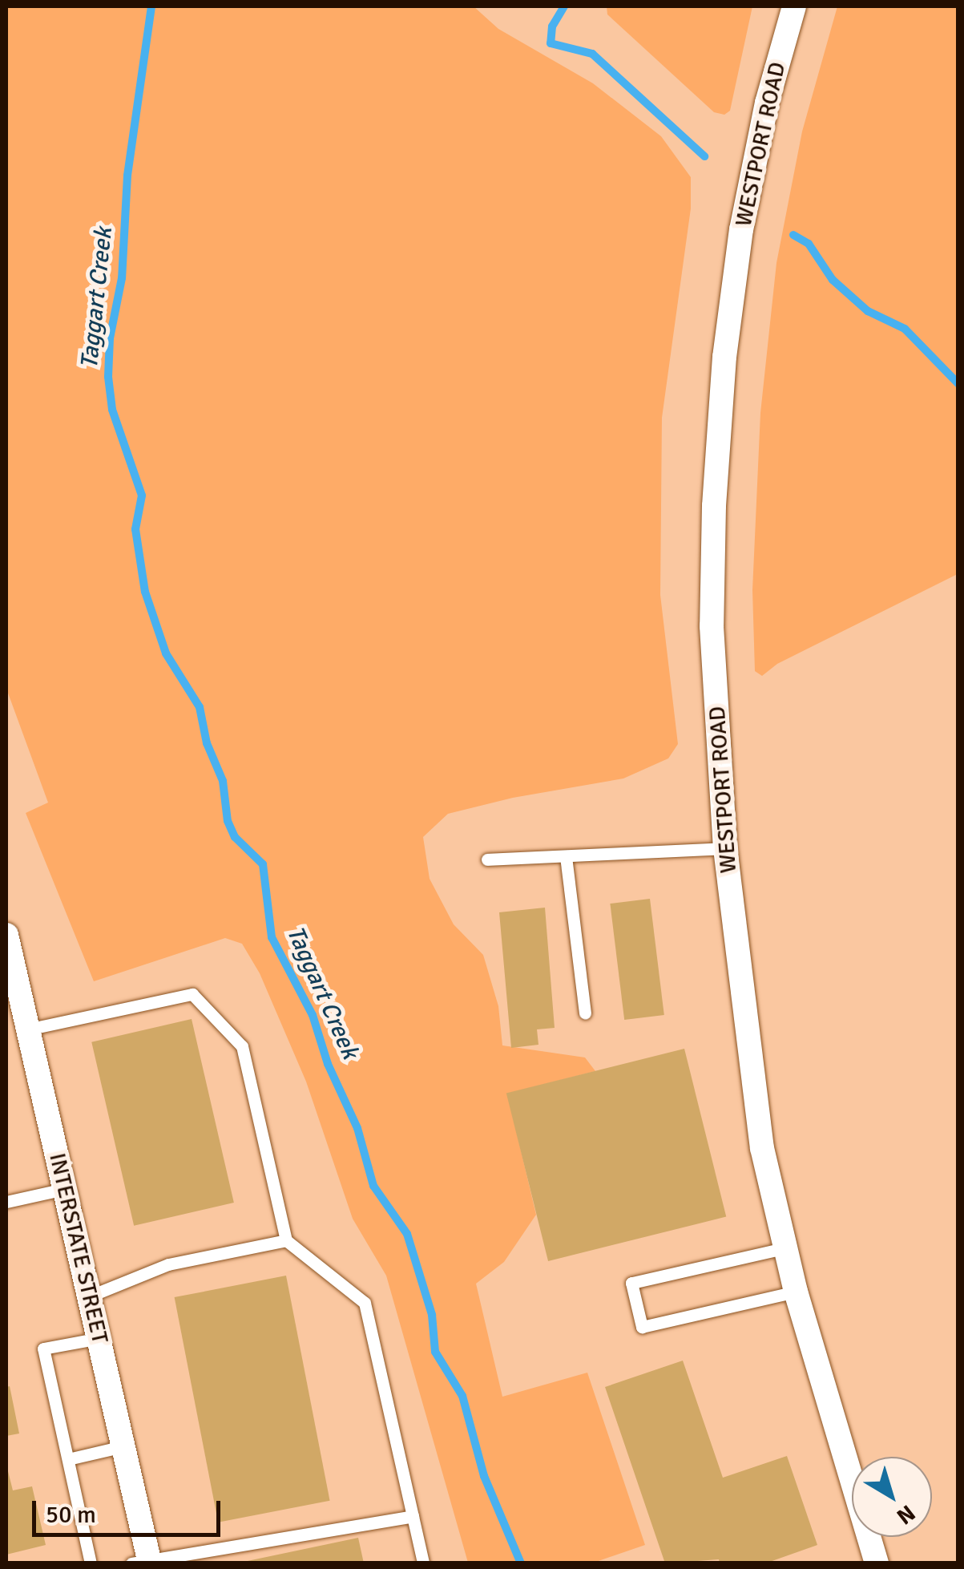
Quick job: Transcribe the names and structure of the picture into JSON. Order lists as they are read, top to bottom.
{
  "streets": {
    "street": ["WESTPORT ROAD", "INTERSTATE STREET"]
  },
  "water": ["Taggart Creek"],
  "scale_bar": "50 m",
  "north": "bottom right"
}
